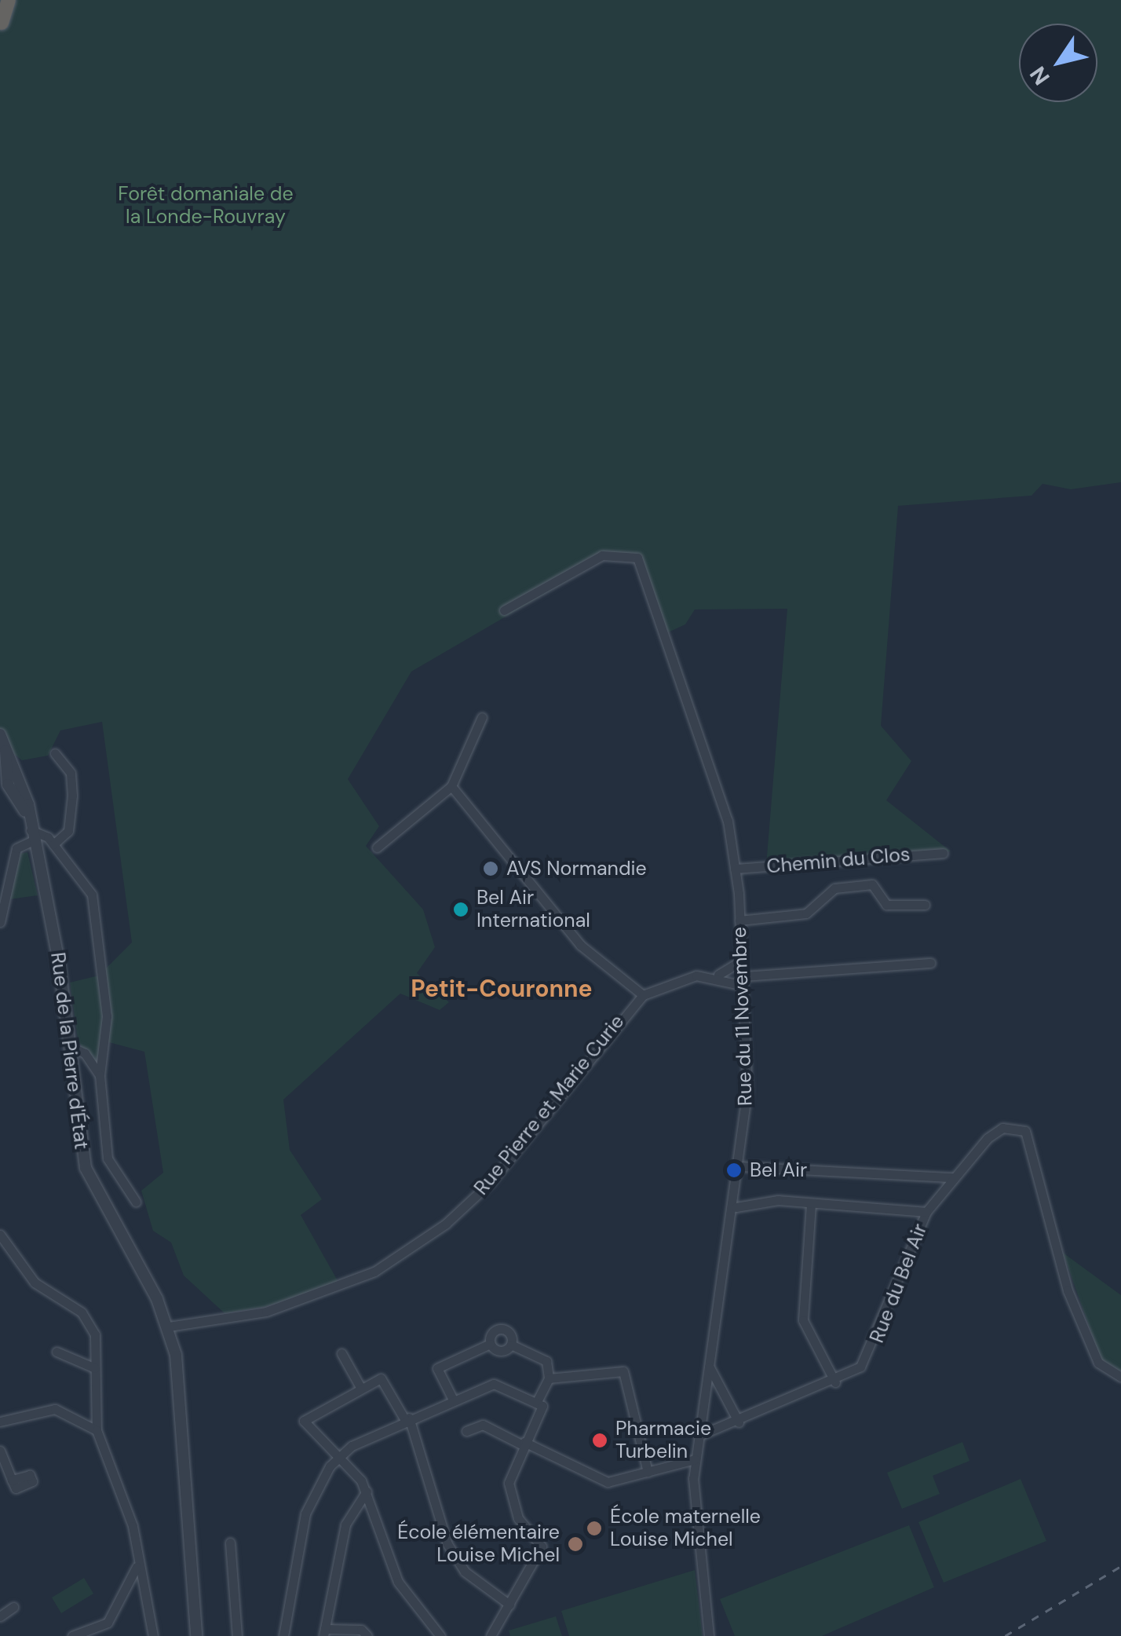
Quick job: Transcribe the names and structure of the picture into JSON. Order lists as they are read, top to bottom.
{
  "streets": {
    "street": [
      "Chemin du Clos",
      "Rue du 11 Novembre",
      "Rue de la Pierre d'État",
      "Rue Pierre et Marie Curie",
      "Rue du Bel Air"
    ]
  },
  "crossings": [
    ["Chemin du Clos", "Rue du 11 Novembre"],
    ["Rue du 11 Novembre", "Rue du Bel Air"],
    ["Rue de la Pierre d'État", "Rue Pierre et Marie Curie"]
  ],
  "districts": ["Petit-Couronne"],
  "parks": ["Forêt domaniale de la Londe-Rouvray"],
  "places": [
    "AVS Normandie",
    "Bel Air International",
    "Bel Air",
    "Pharmacie Turbelin",
    "École maternelle Louise Michel",
    "École élémentaire Louise Michel"
  ],
  "north": "bottom left"
}
